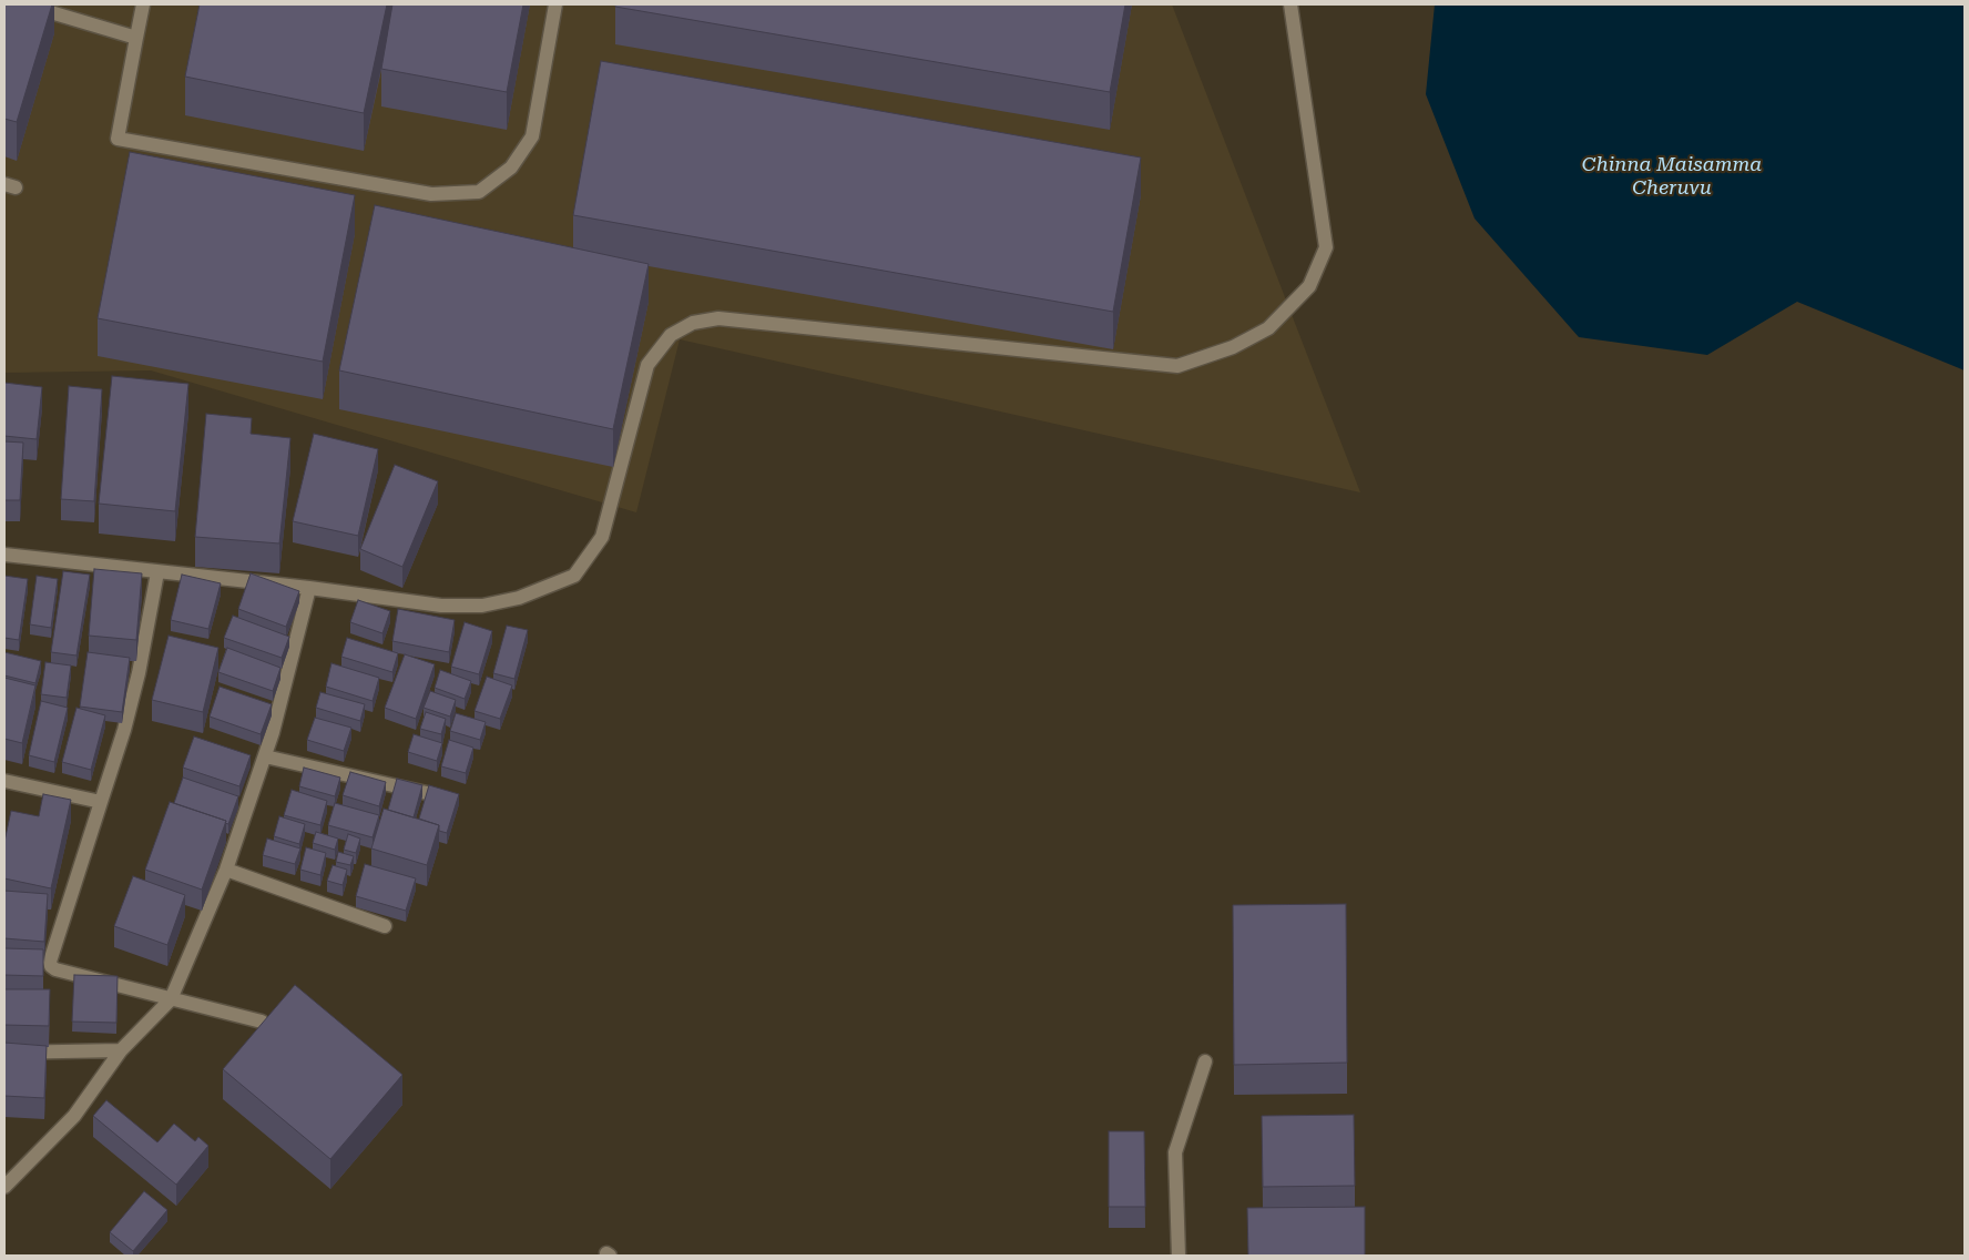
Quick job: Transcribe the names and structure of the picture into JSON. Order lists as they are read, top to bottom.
{
  "water": ["Chinna Maisamma Cheruvu"]
}
